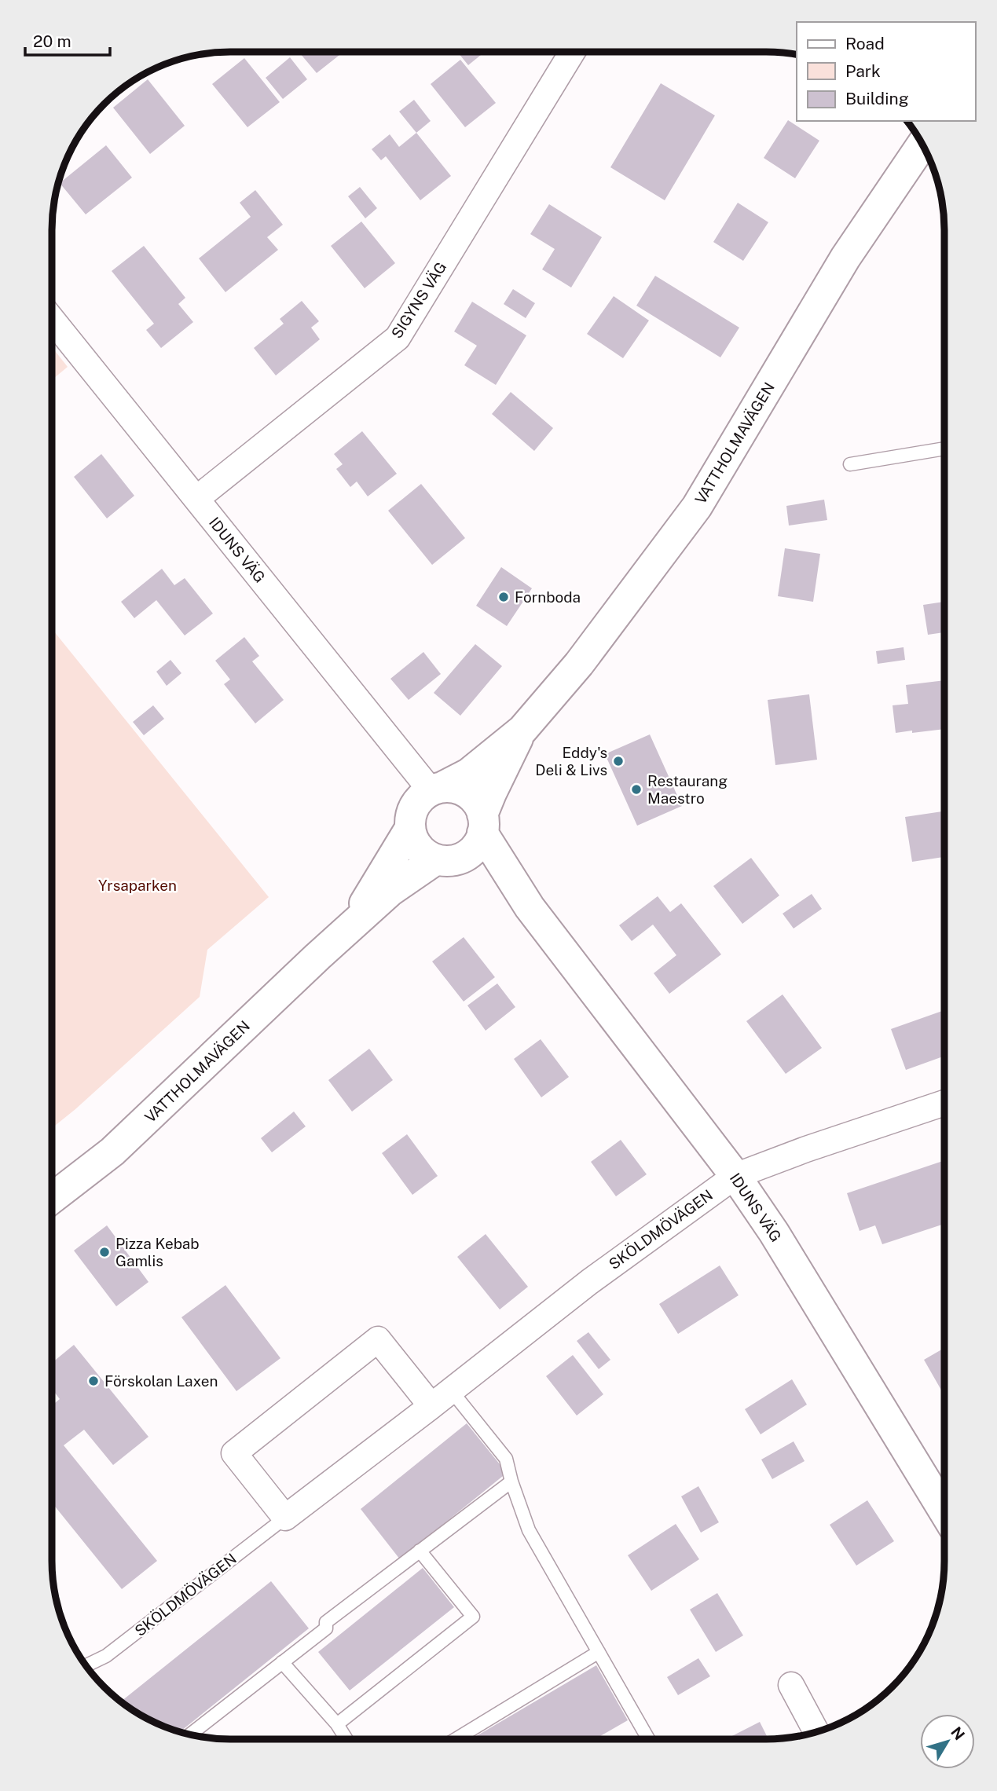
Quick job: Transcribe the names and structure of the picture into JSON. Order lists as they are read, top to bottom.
{
  "streets": {
    "main road": ["VATTHOLMAVÄGEN", "IDUNS VÄG"],
    "street": ["SIGYNS VÄG", "SKÖLDMÖVÄGEN"]
  },
  "crossings": [
    ["SIGYNS VÄG", "IDUNS VÄG"],
    ["VATTHOLMAVÄGEN", "IDUNS VÄG"],
    ["IDUNS VÄG", "SKÖLDMÖVÄGEN"]
  ],
  "parks": ["Yrsaparken"],
  "places": [
    "Fornboda",
    "Eddy's Deli & Livs",
    "Restaurang Maestro",
    "Pizza Kebab Gamlis",
    "Förskolan Laxen"
  ],
  "legend": ["Road", "Park", "Building"],
  "scale_bar": "20 m",
  "north": "top right"
}
